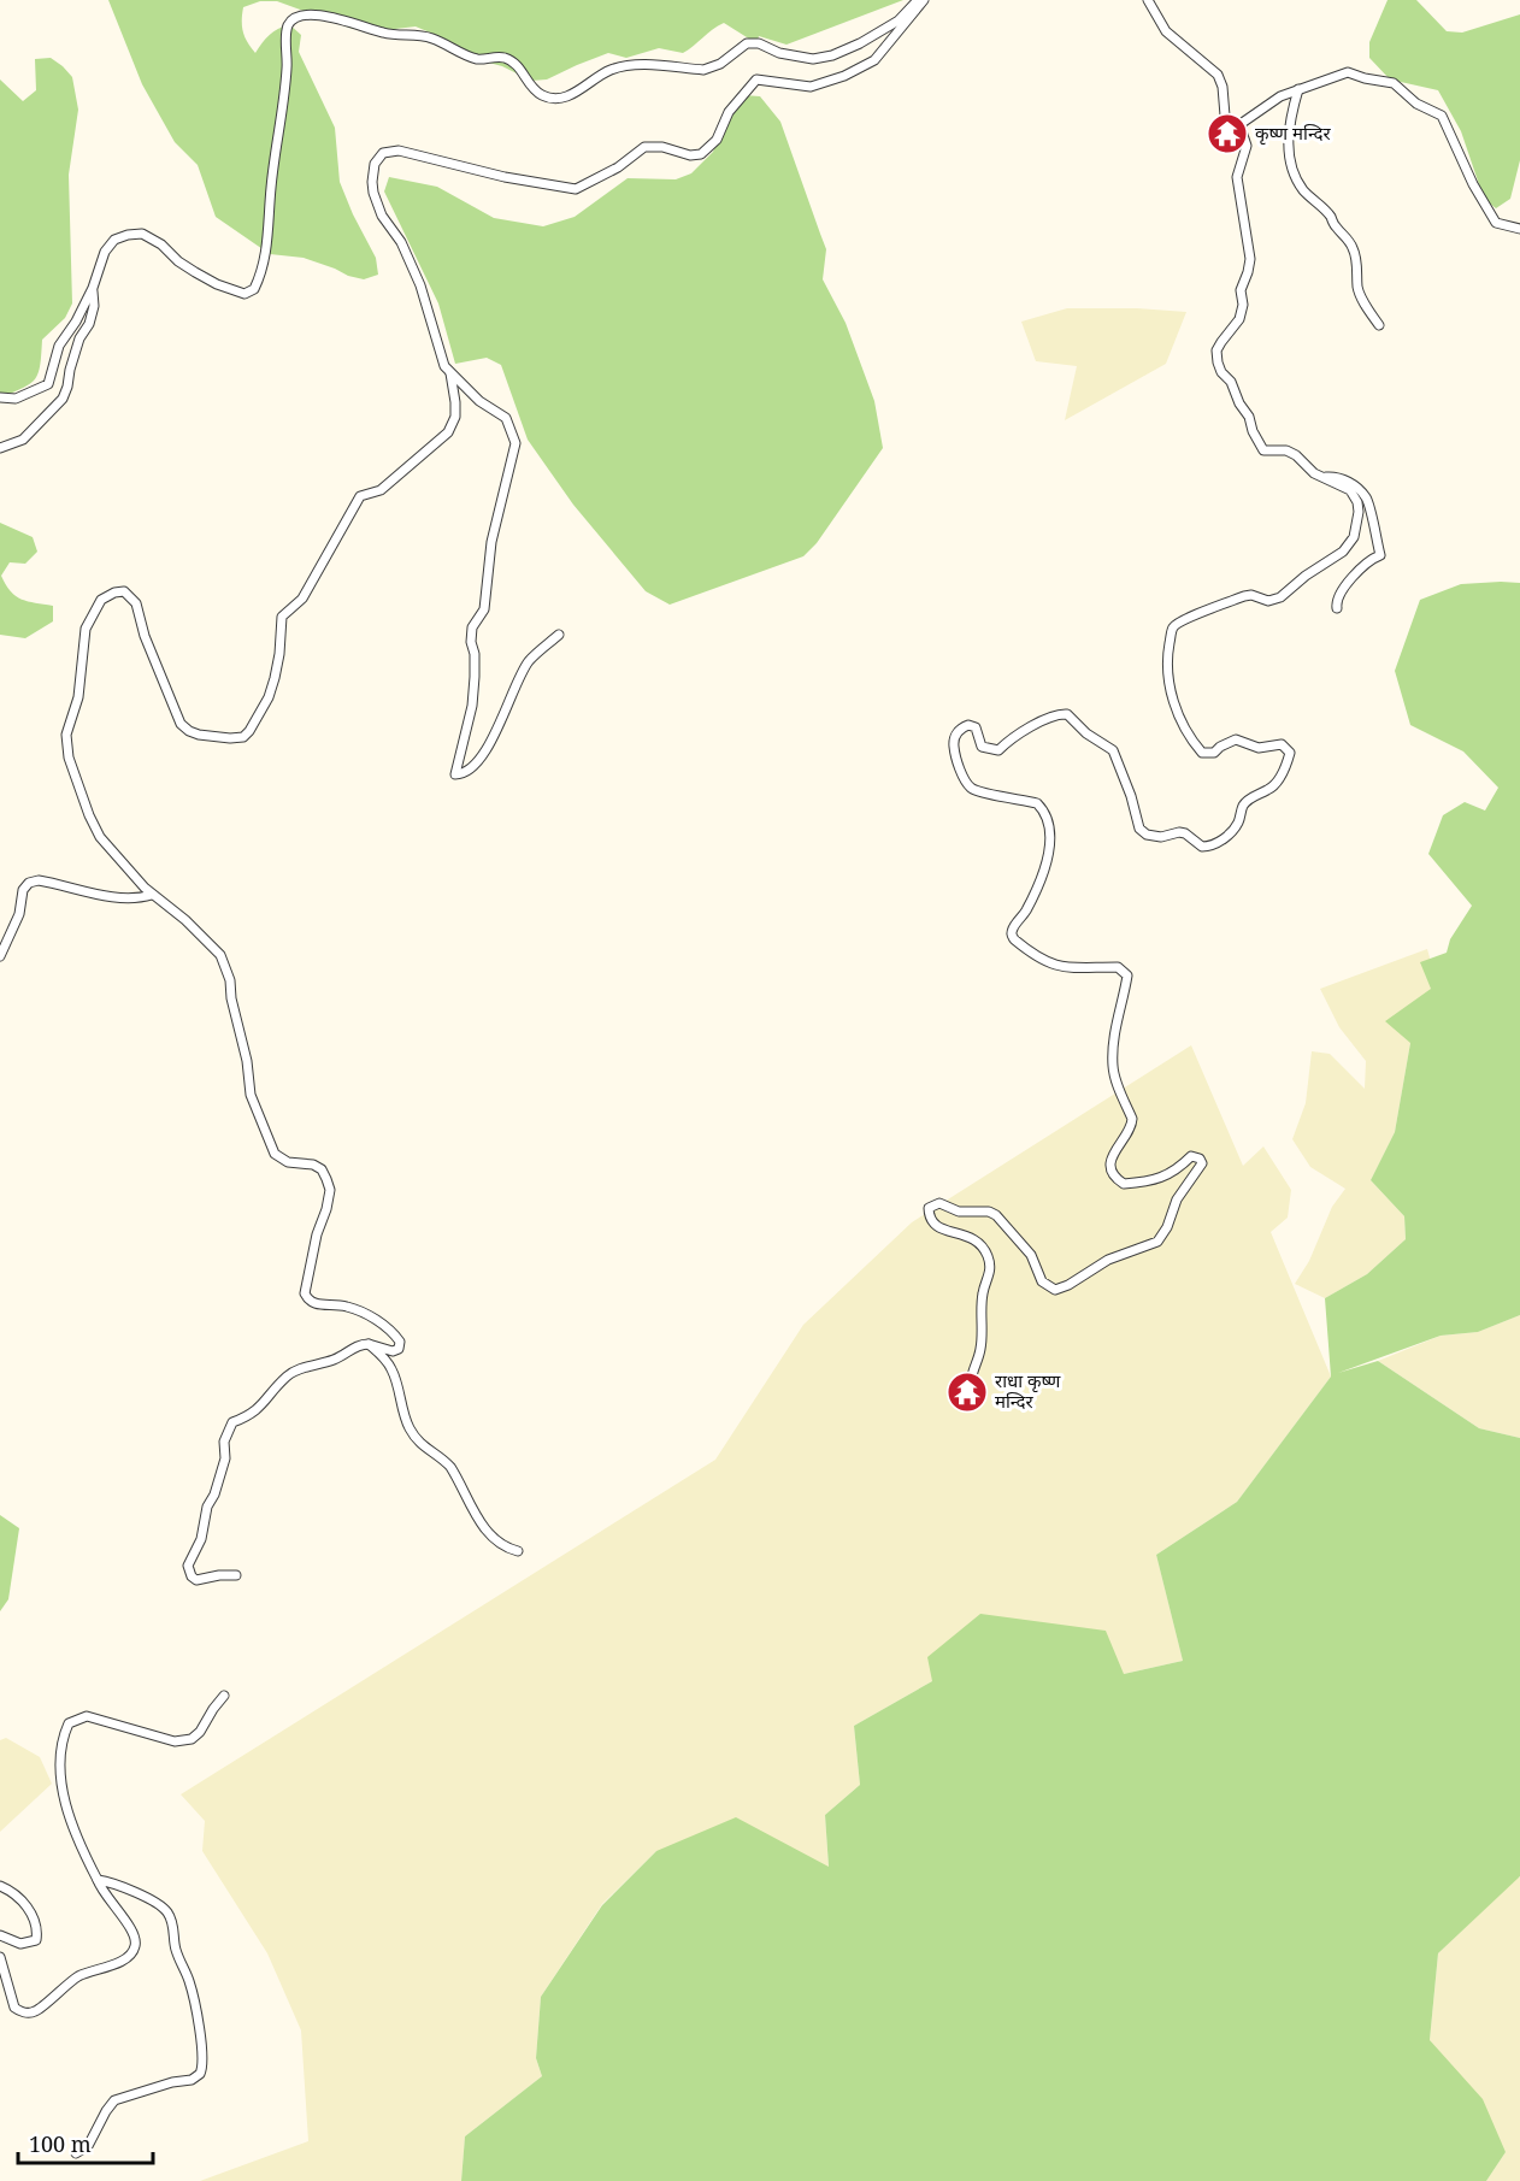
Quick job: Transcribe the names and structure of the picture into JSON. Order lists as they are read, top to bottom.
{
  "places": {
    "temple": ["कृष्ण मन्दिर", "राधा कृष्ण मन्दिर"]
  },
  "scale_bar": "100 m"
}
